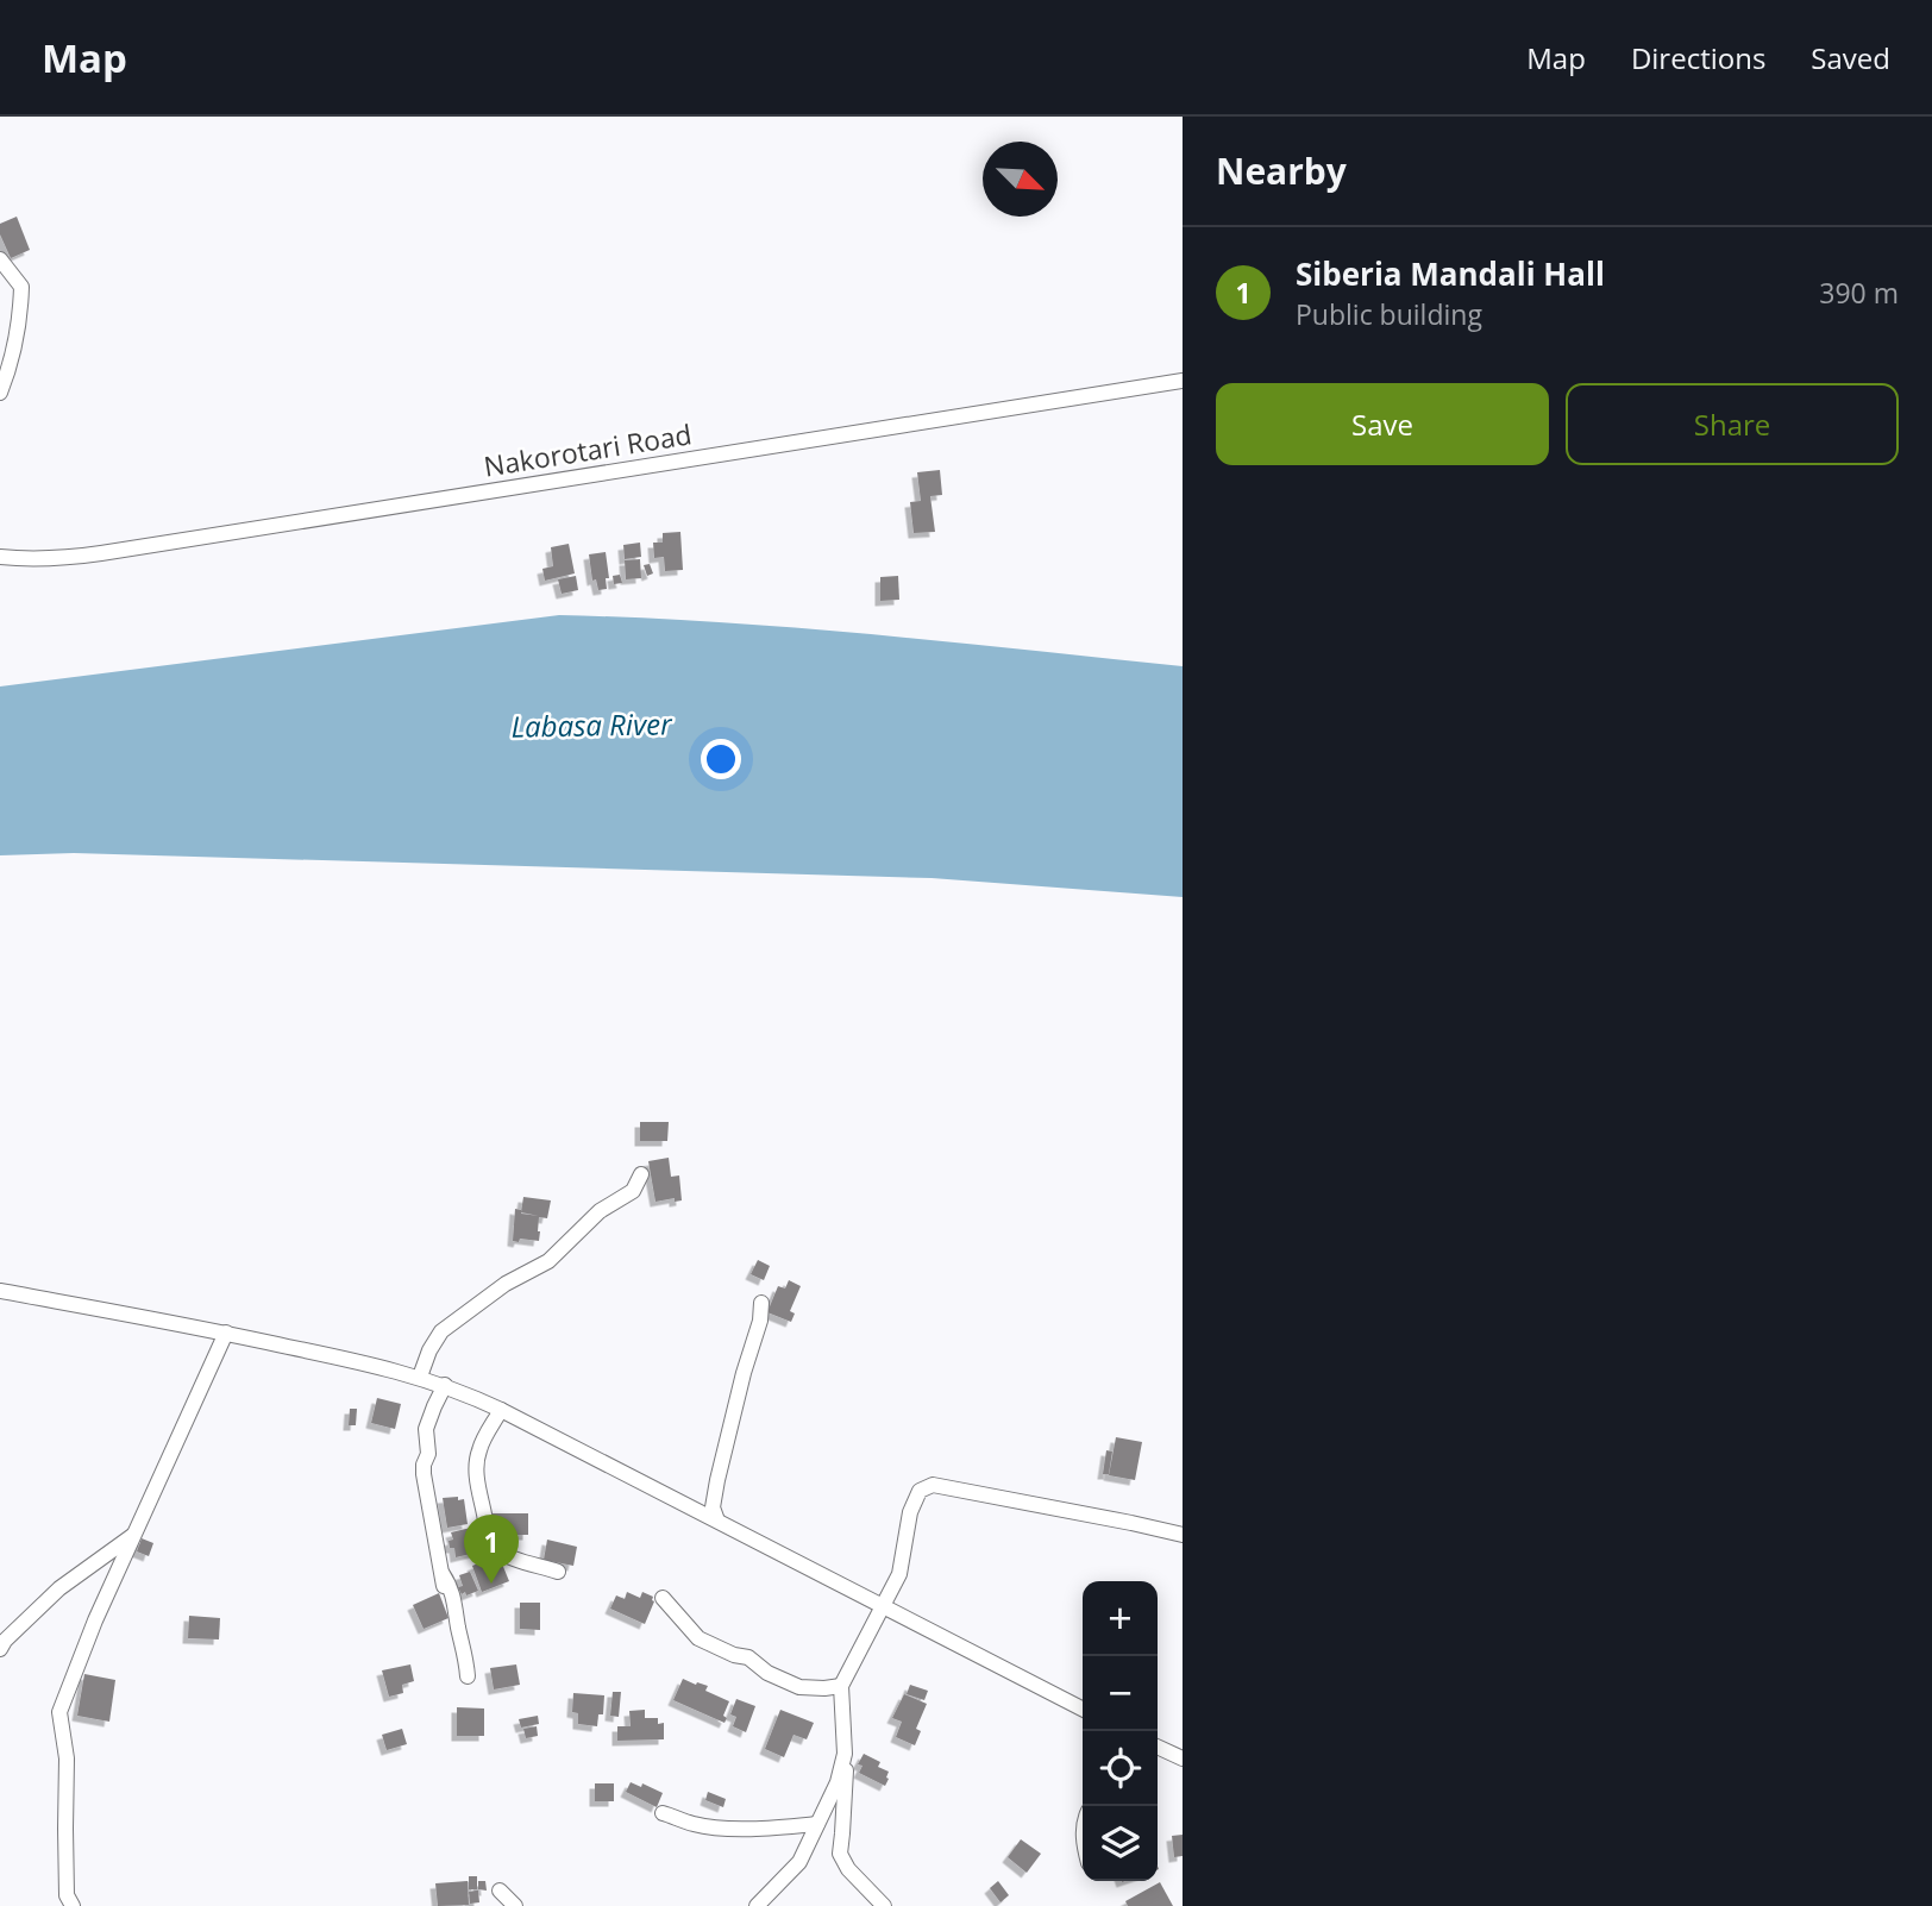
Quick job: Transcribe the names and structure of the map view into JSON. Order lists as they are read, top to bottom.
{
  "streets": {
    "street": ["Nakorotari Road"]
  },
  "water": ["Labasa River"],
  "north": "bottom right",
  "page": {
    "header": "Map",
    "nav": ["Map", "Directions", "Saved"],
    "heading": "Nearby",
    "list": [
      {
        "mark": "1",
        "name": "Siberia Mandali Hall",
        "note": "Public building",
        "value": "390 m"
      }
    ],
    "buttons": ["Save", "Share"],
    "pins": "1",
    "map_buttons": ["+", "−"]
  }
}
